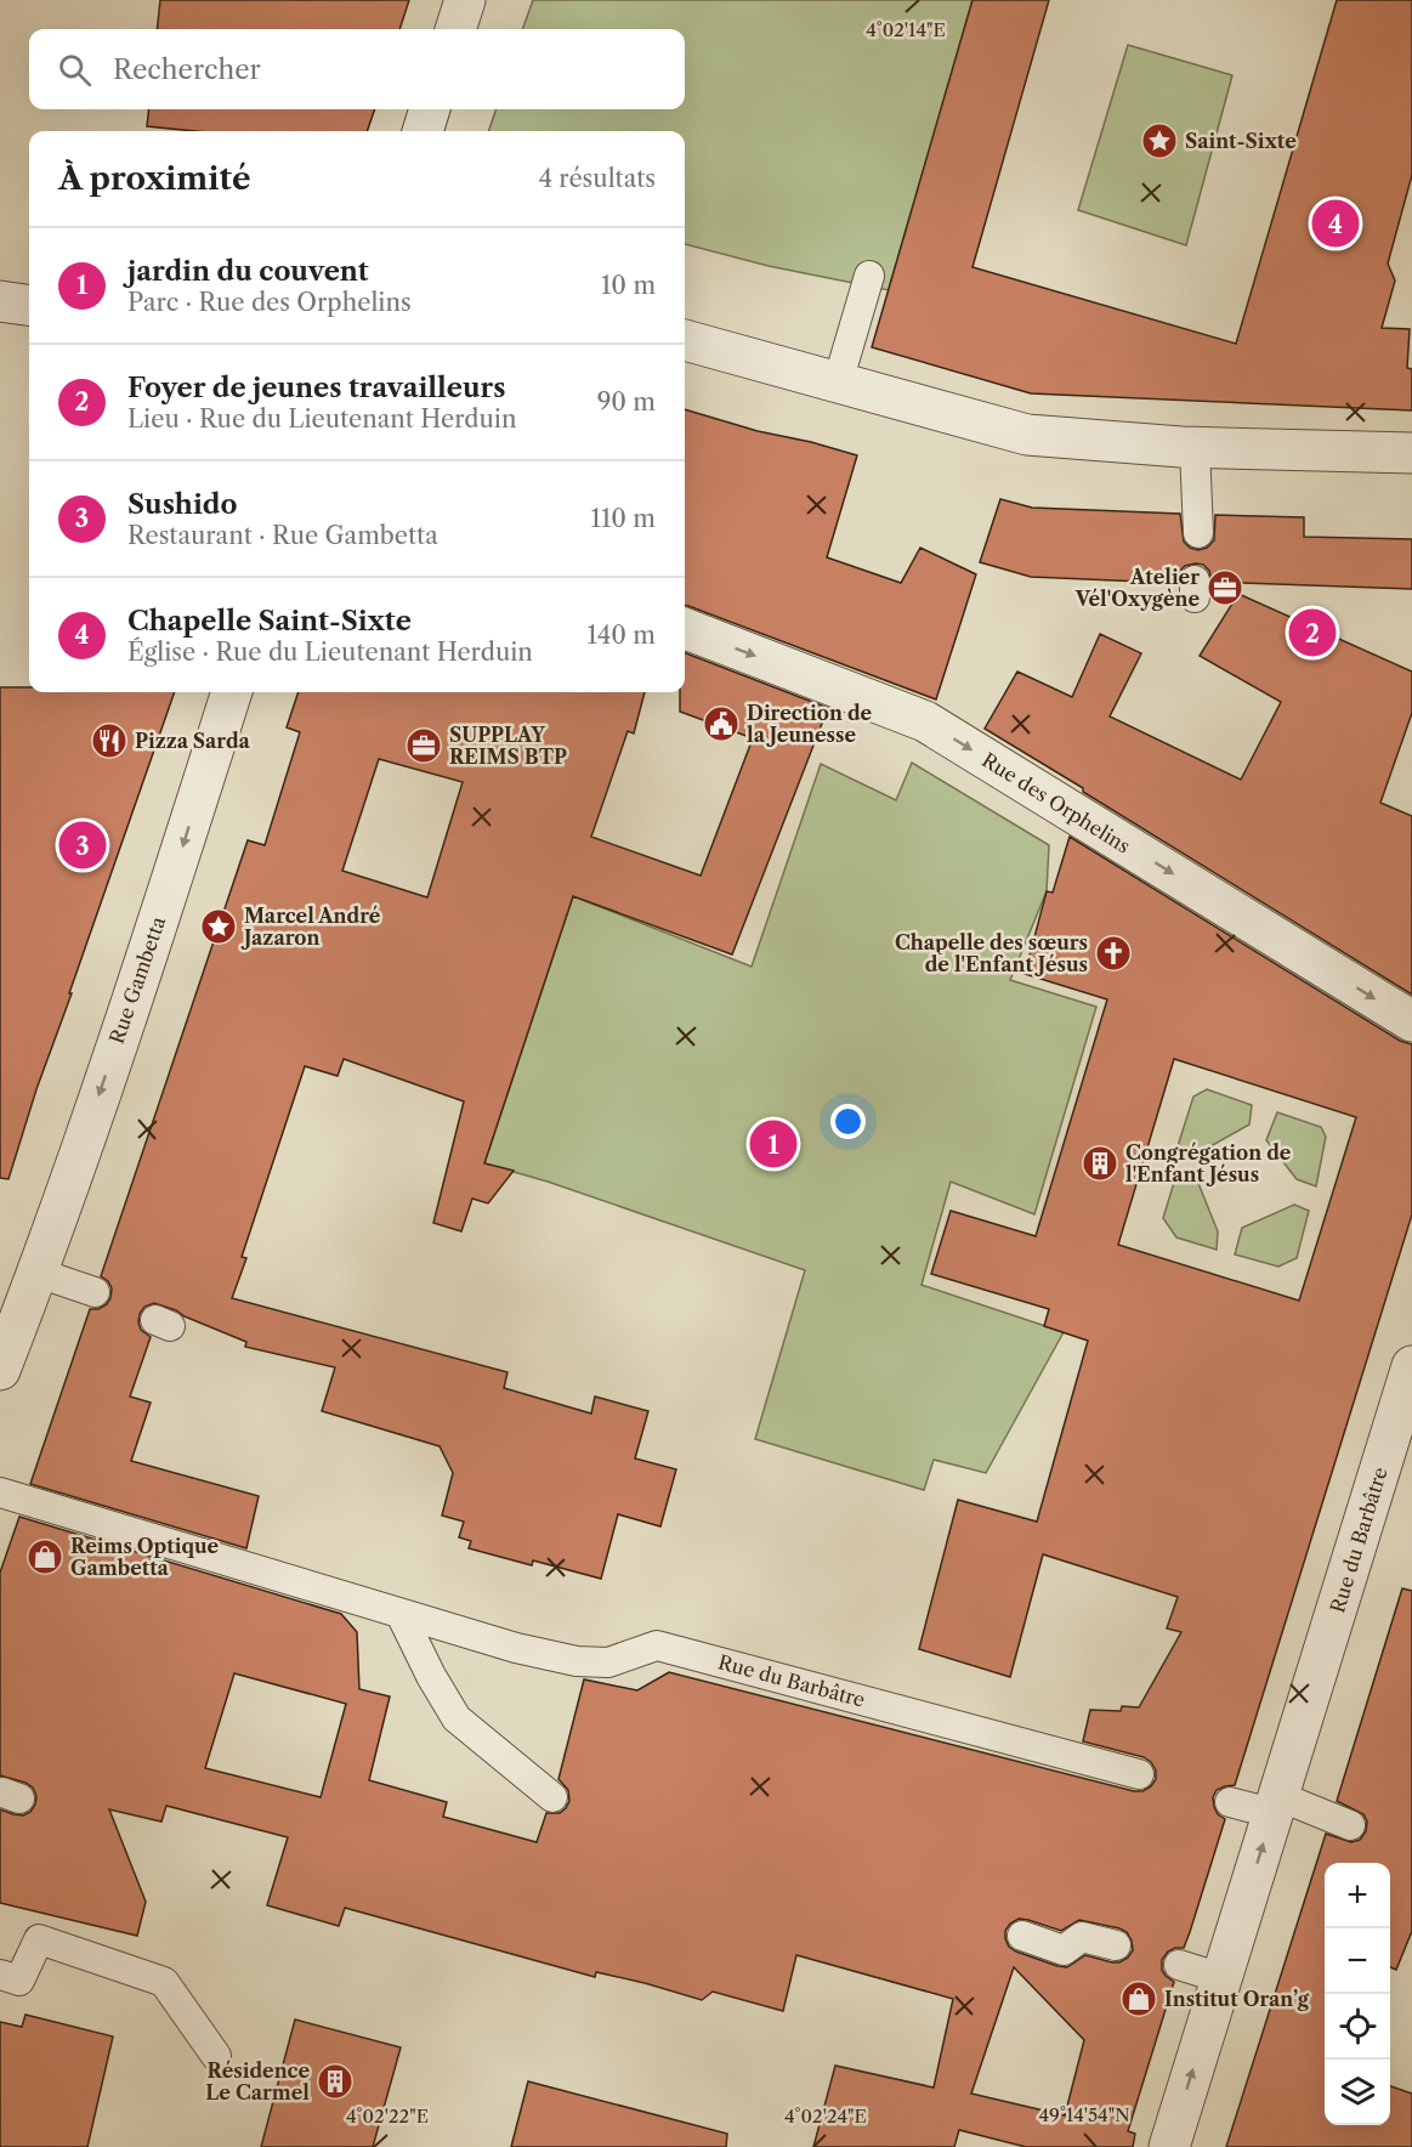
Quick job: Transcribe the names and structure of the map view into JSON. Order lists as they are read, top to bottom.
{
  "streets": {
    "street": ["Rue des Orphelins", "Rue Gambetta", "Rue du Barbâtre"]
  },
  "one_way": ["Rue Gambetta"],
  "places": {
    "place": ["Saint-Sixte", "Marcel André Jazaron"],
    "office": ["Atelier Vél'Oxygène", "SUPPLAY REIMS BTP"],
    "public building": ["Direction de la Jeunesse"],
    "restaurant": ["Pizza Sarda"],
    "church": ["Chapelle des sœurs de l'Enfant Jésus"],
    "building": ["Congrégation de l'Enfant Jésus", "Résidence Le Carmel"],
    "shop": ["Reims Optique Gambetta", "Institut Oran’g"]
  },
  "page": {
    "search": "Rechercher",
    "heading": ["À proximité", "4 résultats"],
    "pins": [
      "4",
      "2",
      "3",
      "1"
    ],
    "list": [
      {
        "mark": "1",
        "name": "jardin du couvent",
        "note": "Parc · Rue des Orphelins",
        "value": "10 m"
      },
      {
        "mark": "2",
        "name": "Foyer de jeunes travailleurs",
        "note": "Lieu · Rue du Lieutenant Herduin",
        "value": "90 m"
      },
      {
        "mark": "3",
        "name": "Sushido",
        "note": "Restaurant · Rue Gambetta",
        "value": "110 m"
      },
      {
        "mark": "4",
        "name": "Chapelle Saint-Sixte",
        "note": "Église · Rue du Lieutenant Herduin",
        "value": "140 m"
      }
    ],
    "map_buttons": ["+", "−"]
  },
  "coordinates": [
    "4°02'14\"E",
    "49°14'54\"N",
    "4°02'22\"E",
    "4°02'24\"E"
  ]
}
